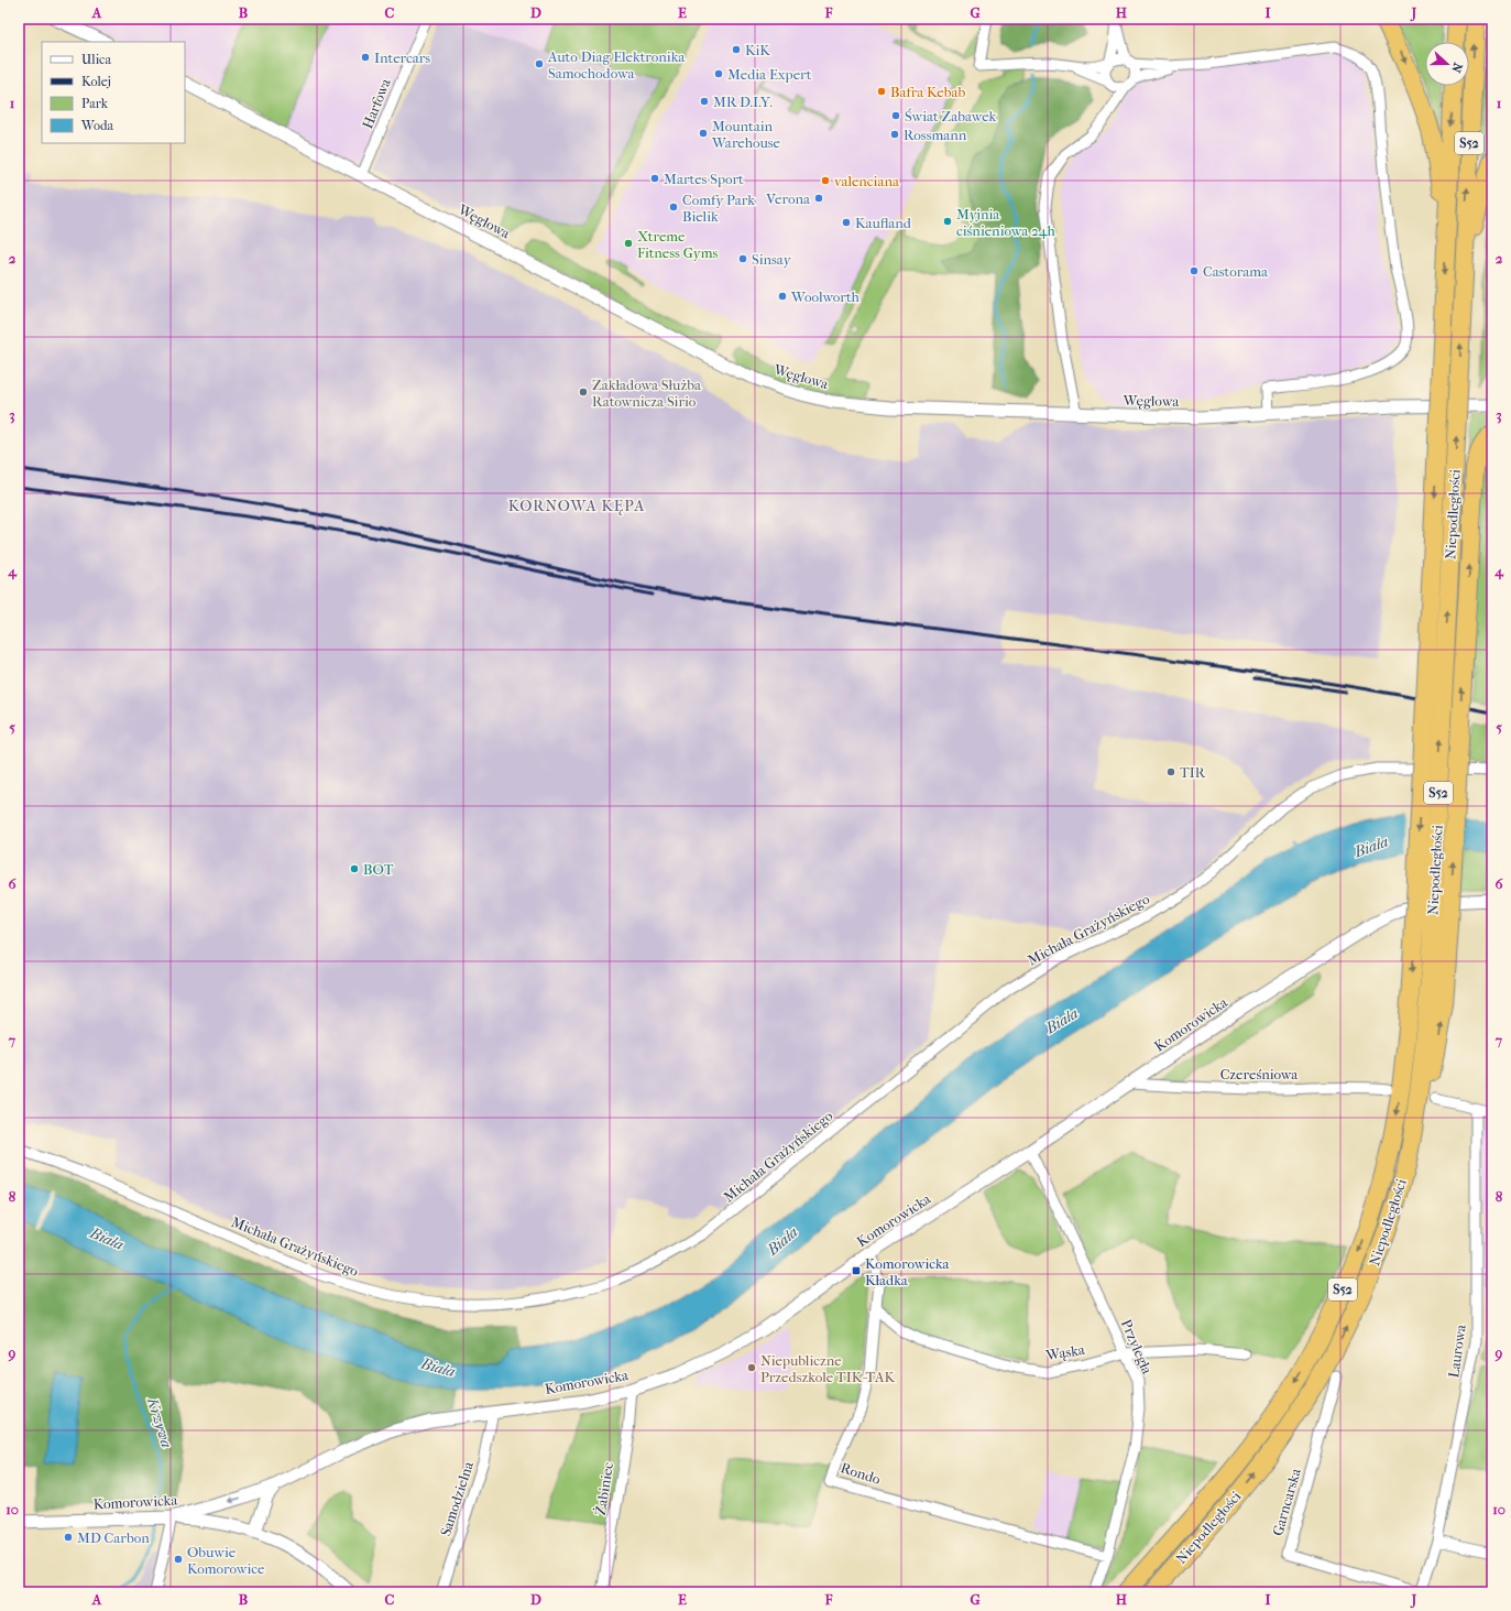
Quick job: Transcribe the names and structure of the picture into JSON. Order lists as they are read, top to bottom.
{
  "streets": {
    "highway": ["S52", "Niepodległości"],
    "street": [
      "Harfowa",
      "Węglowa",
      "Michała Grażyńskiego",
      "Komorowicka",
      "Czereśniowa",
      "Przyległa",
      "Laurowa",
      "Wąska",
      "Rondo",
      "Żabiniec",
      "Samodzielna",
      "Garncarska"
    ]
  },
  "crossings": [
    ["Harfowa", "Węglowa"],
    ["Komorowicka", "Czereśniowa"],
    ["Komorowicka", "Przyległa"],
    ["Komorowicka", "Rondo"],
    ["Komorowicka", "Żabiniec"],
    ["Komorowicka", "Samodzielna"],
    ["Przyległa", "Wąska"],
    ["Przyległa", "Rondo"],
    ["Laurowa", "Garncarska"],
    ["Wąska", "Rondo"]
  ],
  "districts": ["KORNOWA KĘPA"],
  "water": ["Biała", "Krzywa"],
  "places": {
    "other": [
      "KiK",
      "Intercars",
      "Auto Diag Elektronika Samochodowa",
      "Media Expert",
      "Bafra Kebab",
      "MR D.I.Y.",
      "Świat Zabawek",
      "Mountain Warehouse",
      "Rossmann",
      "Martes Sport",
      "valenciana",
      "Verona",
      "Comfy Park Bielik",
      "Myjnia ciśnieniowa 24h",
      "Kaufland",
      "Xtreme Fitness Gyms",
      "Sinsay",
      "Castorama",
      "Woolworth",
      "Zakładowa Służba Ratownicza Sirio",
      "TIR",
      "BOT",
      "Niepubliczne Przedszkole TIK-TAK",
      "MD Carbon",
      "Obuwie Komorowice"
    ],
    "transit": ["Komorowicka Kładka"]
  },
  "legend": [
    "Ulica",
    "Kolej",
    "Park",
    "Woda"
  ],
  "north": "right",
  "grid": {
    "columns": [
      "A",
      "B",
      "C",
      "D",
      "E",
      "F",
      "G",
      "H",
      "I",
      "J"
    ],
    "rows": [
      "1",
      "2",
      "3",
      "4",
      "5",
      "6",
      "7",
      "8",
      "9",
      "10"
    ]
  }
}
